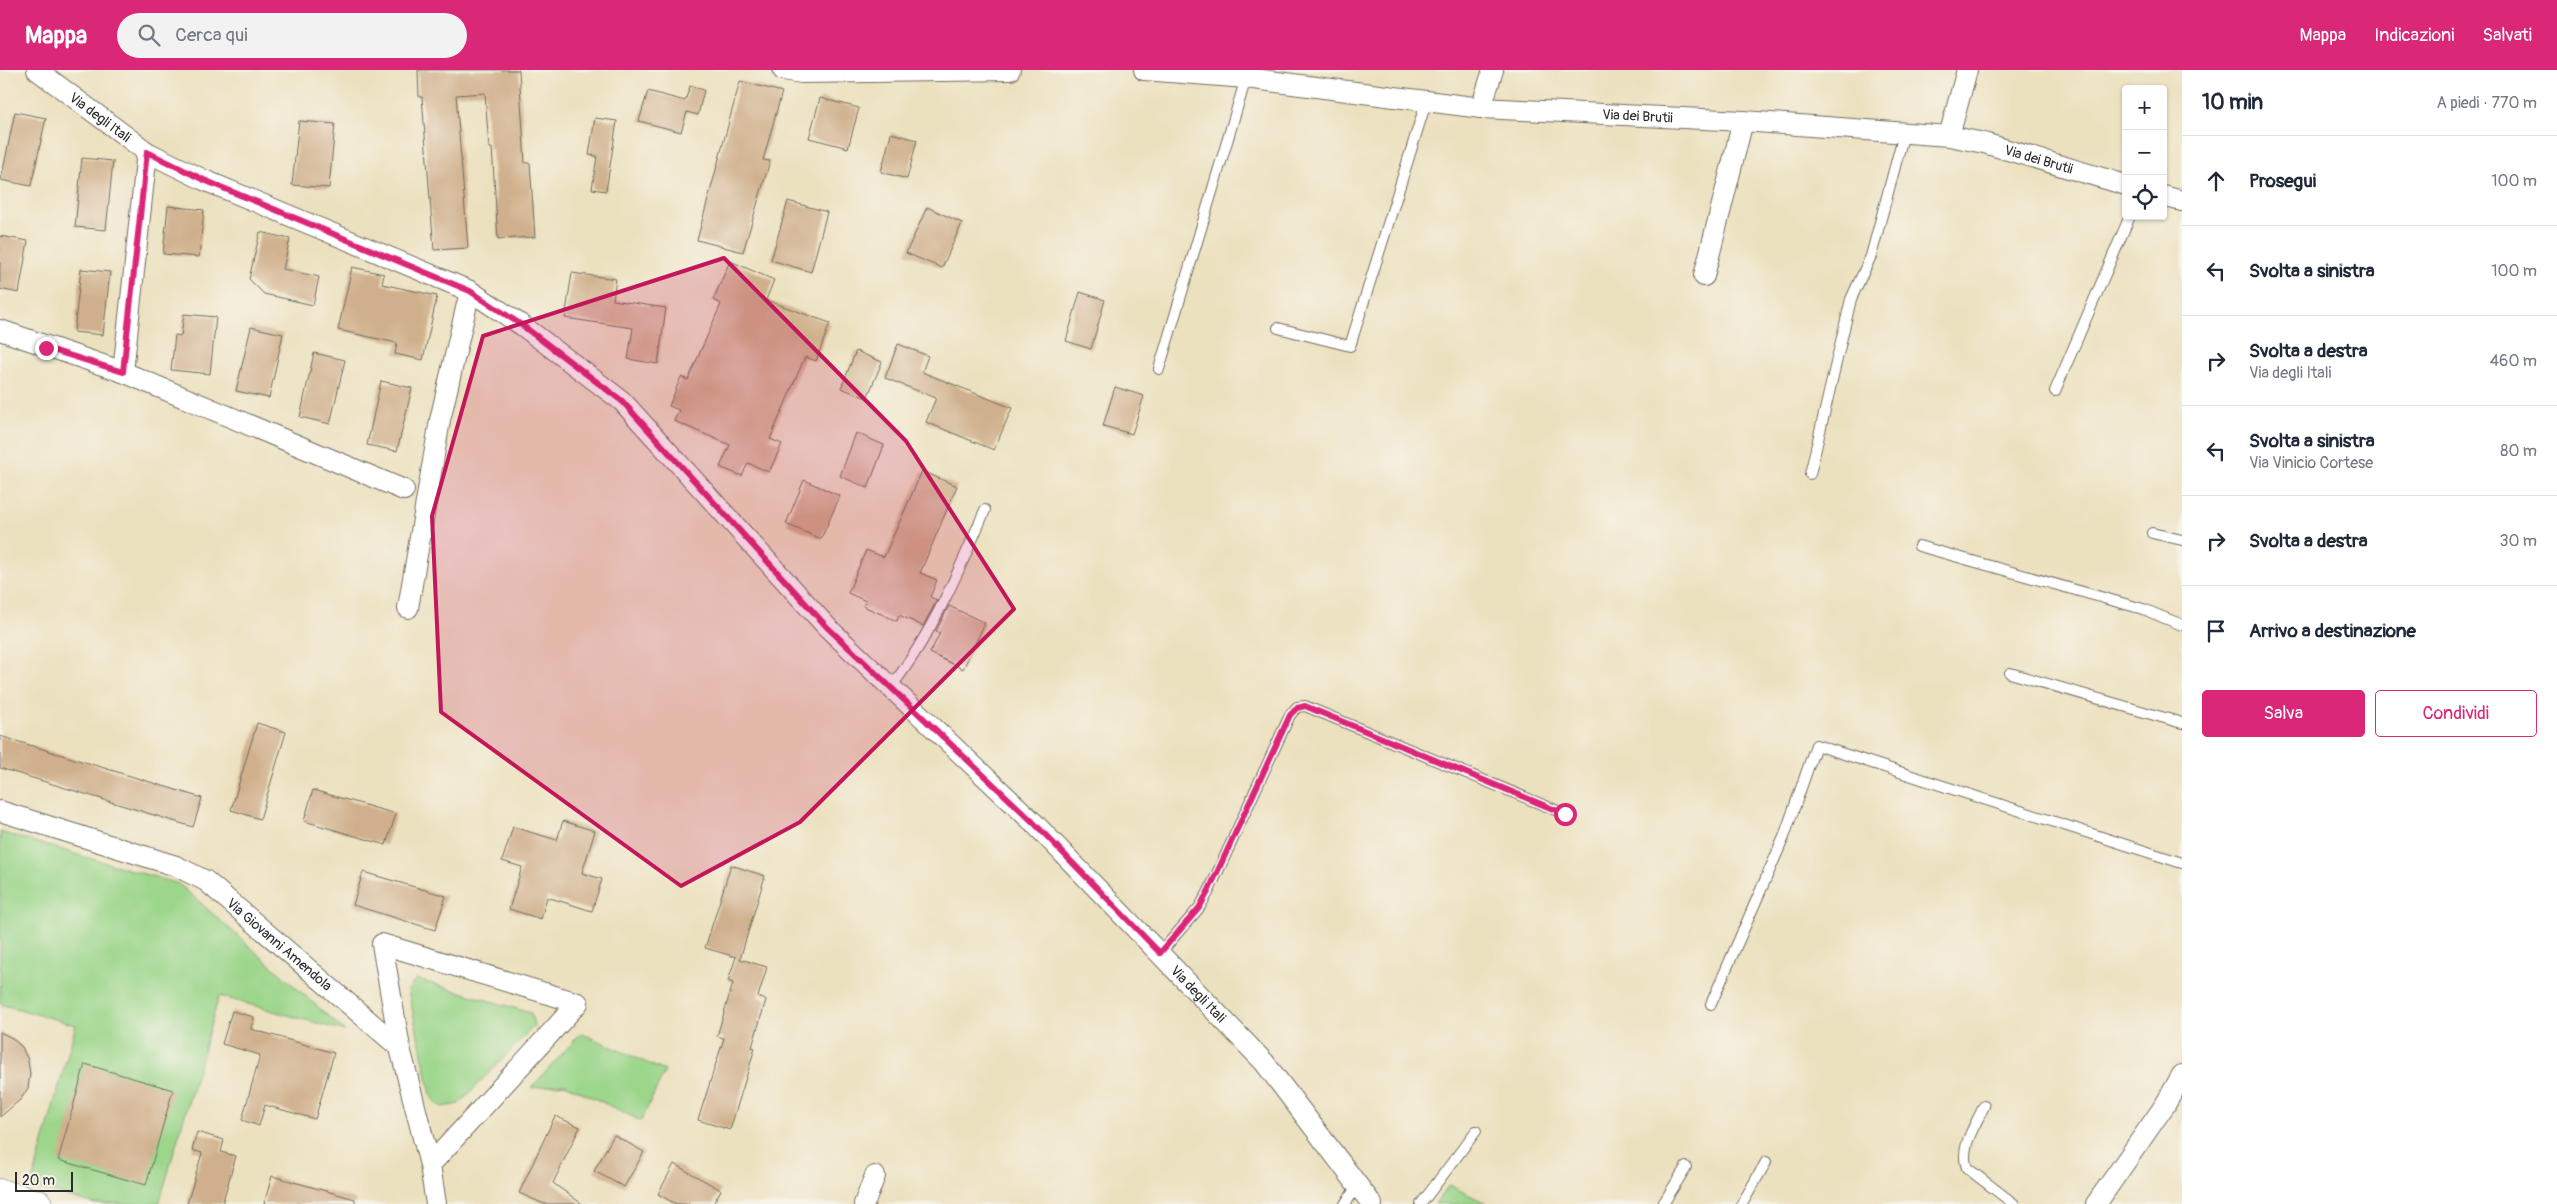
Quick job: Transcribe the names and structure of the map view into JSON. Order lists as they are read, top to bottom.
{
  "streets": {
    "street": ["Via dei Brutii", "Via degli Itali", "Via Giovanni Amendola"]
  },
  "scale_bar": "20 m",
  "page": {
    "header": "Mappa",
    "search": "Cerca qui",
    "nav": ["Mappa", "Indicazioni", "Salvati"],
    "heading": ["10 min", "A piedi · 770 m"],
    "map_buttons": ["+", "−"],
    "list": [
      ["Prosegui", "100 m"],
      ["Svolta a sinistra", "100 m"],
      ["Svolta a destra", "Via degli Itali", "460 m"],
      ["Svolta a sinistra", "Via Vinicio Cortese", "80 m"],
      ["Svolta a destra", "30 m"],
      "Arrivo a destinazione"
    ],
    "buttons": ["Salva", "Condividi"],
    "scale": "20 m"
  }
}
